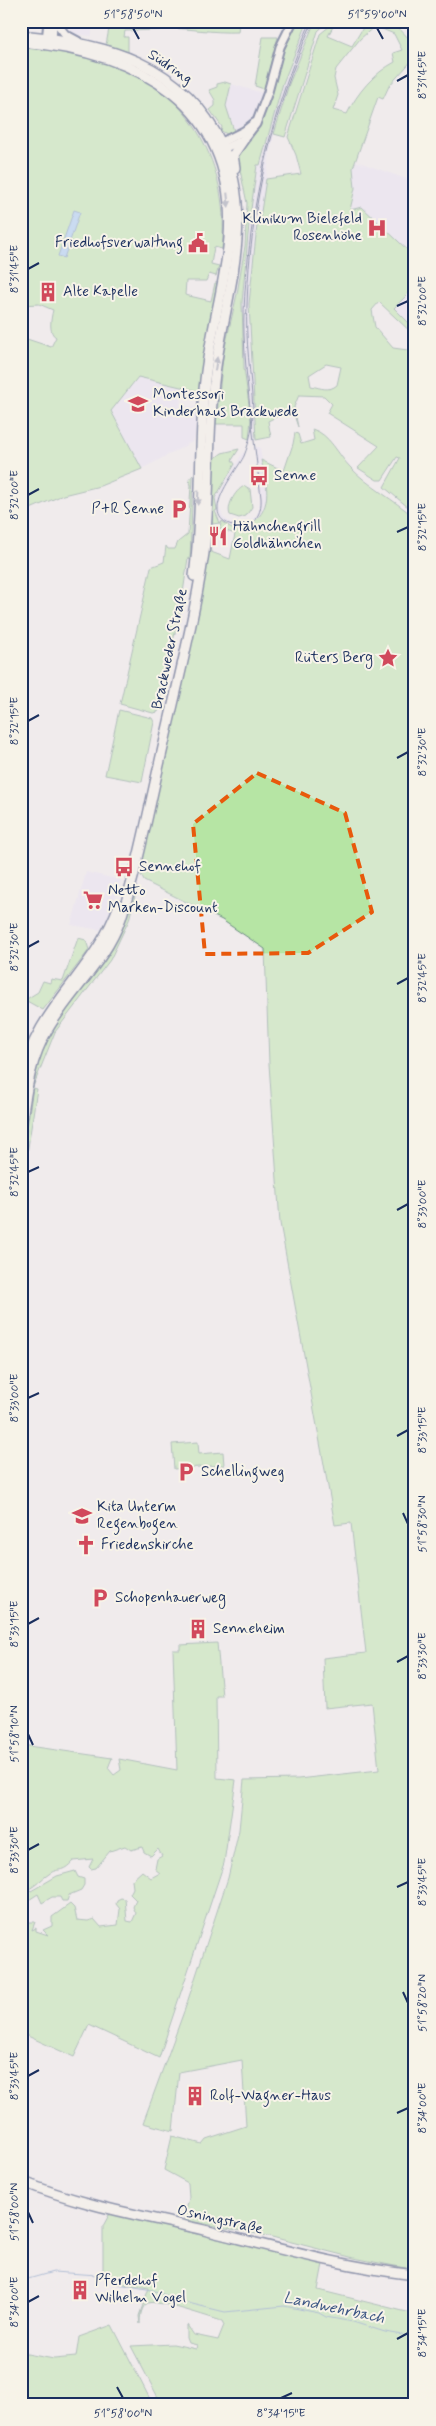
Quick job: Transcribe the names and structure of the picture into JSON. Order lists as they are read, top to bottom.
{
  "streets": {
    "main road": ["Südring", "Brackweder Straße", "Osningstraße"]
  },
  "crossings": [
    ["Südring", "Brackweder Straße"]
  ],
  "water": ["Landwehrbach"],
  "places": {
    "hospital": ["Klinikum Bielefeld Rosenhöhe"],
    "public building": ["Friedhofsverwaltung"],
    "building": [
      "Alte Kapelle",
      "Senneheim",
      "Rolf-Wagner-Haus",
      "Pferdehof Wilhelm Vogel"
    ],
    "school or university": ["Montessori Kinderhaus Brackwede", "Kita Unterm Regenbogen"],
    "bus stop": ["Senne", "Sennehof"],
    "parking": ["P+R Senne", "Schellingweg", "Schopenhauerweg"],
    "restaurant": ["Hähnchengrill Goldhähnchen"],
    "place": ["Rüters Berg"],
    "supermarket": ["Netto Marken-Discount"],
    "church": ["Friedenskirche"]
  },
  "coordinates": [
    "51°58'50\"N",
    "51°59'00\"N",
    "8°31'45\"E",
    "8°32'00\"E",
    "8°32'15\"E",
    "8°32'30\"E",
    "8°32'45\"E",
    "8°33'00\"E",
    "8°33'15\"E",
    "51°58'30\"N",
    "8°33'30\"E",
    "51°58'10\"N",
    "8°33'45\"E",
    "51°58'20\"N",
    "8°34'00\"E",
    "51°58'00\"N",
    "8°34'15\"E"
  ]
}
